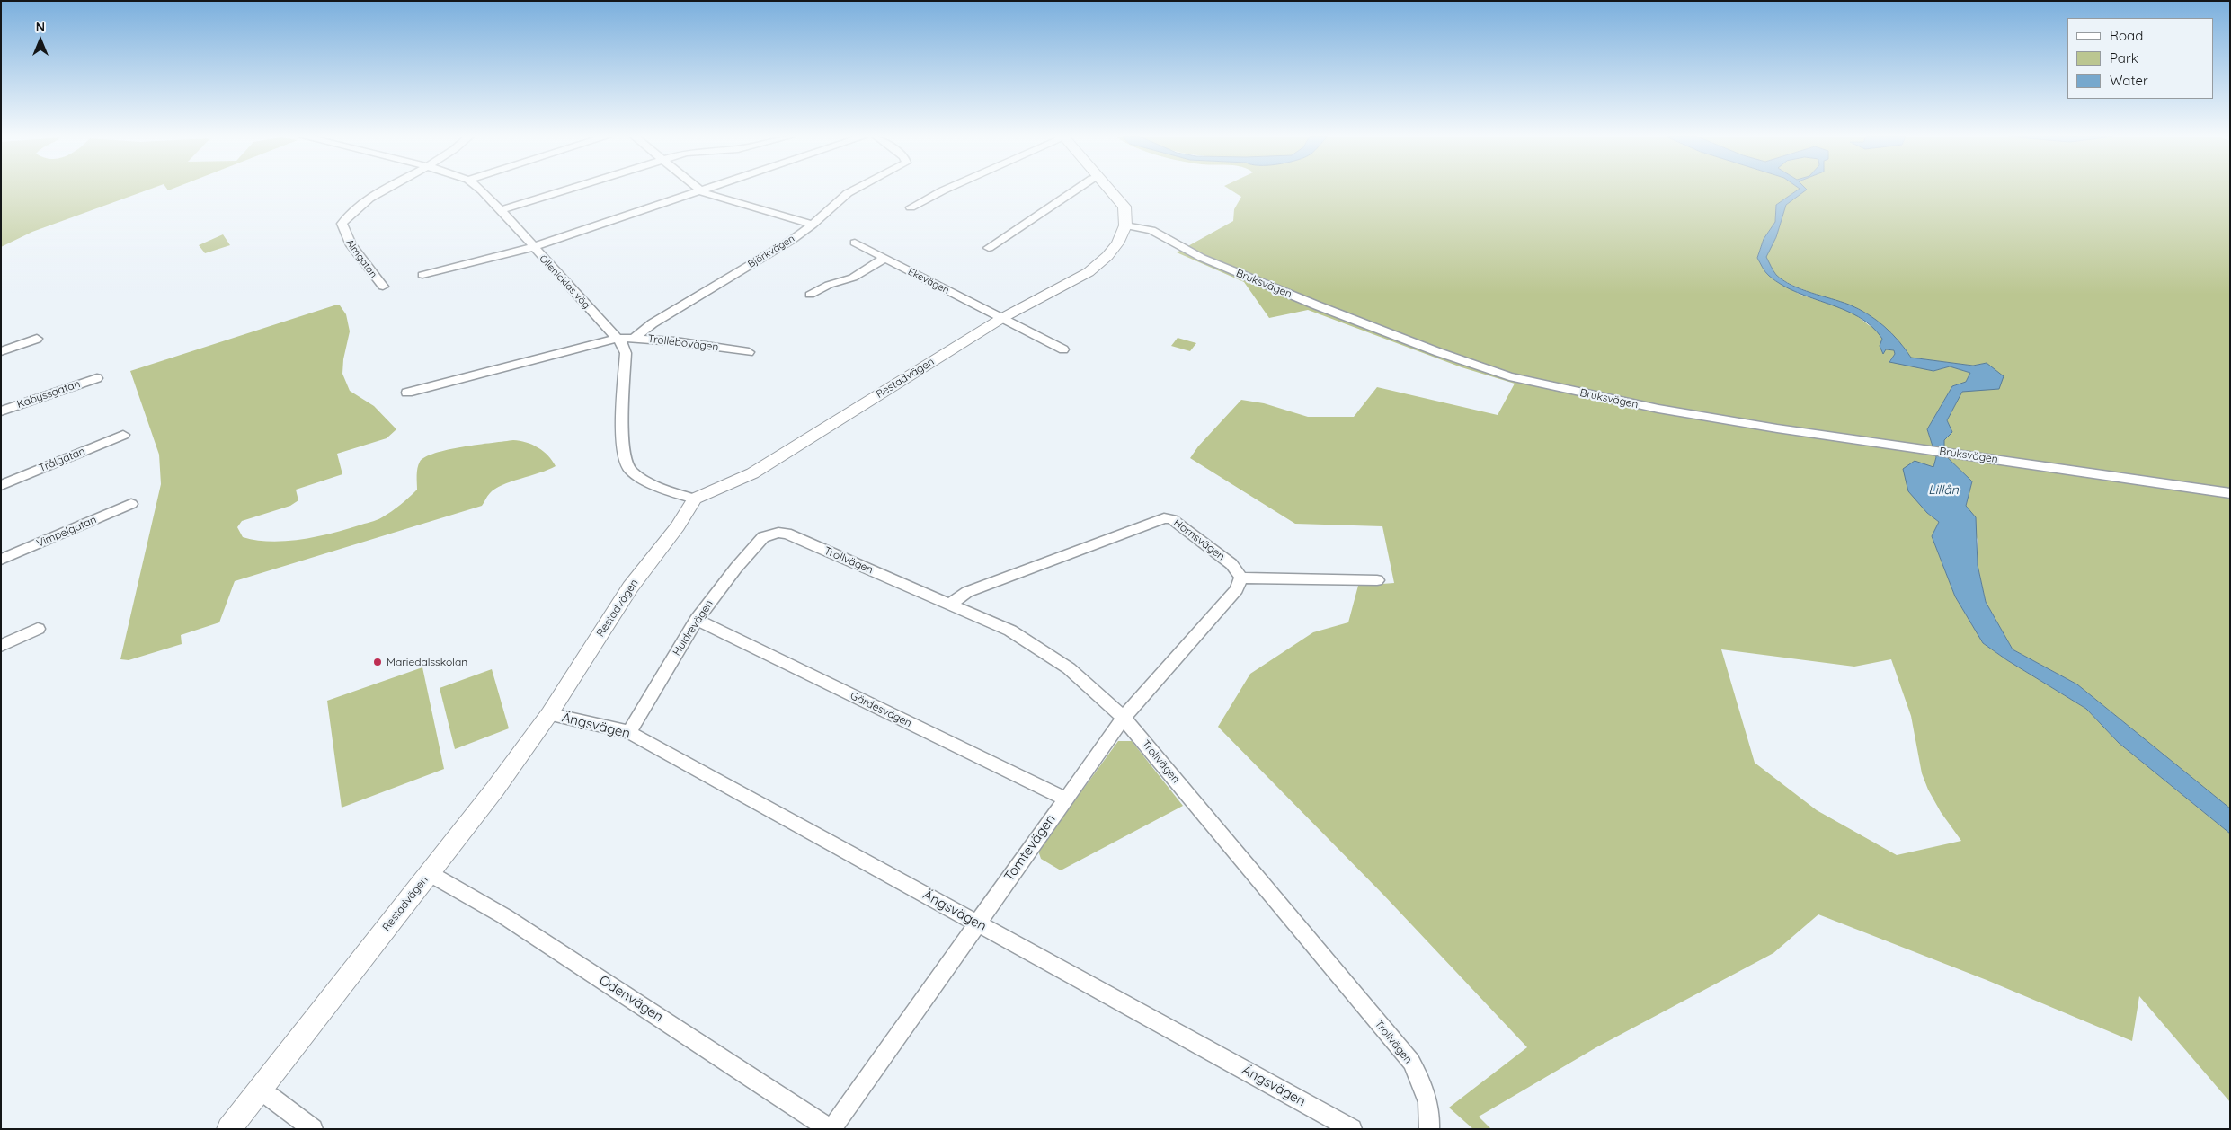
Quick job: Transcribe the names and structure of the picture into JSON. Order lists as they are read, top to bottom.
{
  "streets": {
    "street": [
      "Björkvägen",
      "Almgatan",
      "Ekevägen",
      "Ollenicklas vög",
      "Bruksvägen",
      "Trollebovägen",
      "Restadvägen",
      "Kabyssgatan",
      "Trålgatan",
      "Vimpelgatan",
      "Hornsvägen",
      "Trollvägen",
      "Huldrevägen",
      "Gärdesvägen",
      "Ängsvägen",
      "Tomtevägen",
      "Odenvägen"
    ]
  },
  "crossings": [
    ["Björkvägen", "Trollebovägen"],
    ["Ekevägen", "Restadvägen"],
    ["Ollenicklas vög", "Trollebovägen"],
    ["Ollenicklas vög", "Restadvägen"],
    ["Bruksvägen", "Restadvägen"],
    ["Restadvägen", "Ängsvägen"],
    ["Restadvägen", "Odenvägen"],
    ["Hornsvägen", "Trollvägen"],
    ["Hornsvägen", "Tomtevägen"],
    ["Trollvägen", "Huldrevägen"],
    ["Trollvägen", "Tomtevägen"],
    ["Huldrevägen", "Gärdesvägen"],
    ["Huldrevägen", "Ängsvägen"],
    ["Gärdesvägen", "Tomtevägen"],
    ["Ängsvägen", "Tomtevägen"],
    ["Tomtevägen", "Odenvägen"]
  ],
  "water": ["Lillån"],
  "places": ["Mariedalsskolan"],
  "legend": ["Road", "Park", "Water"],
  "north": "top"
}
